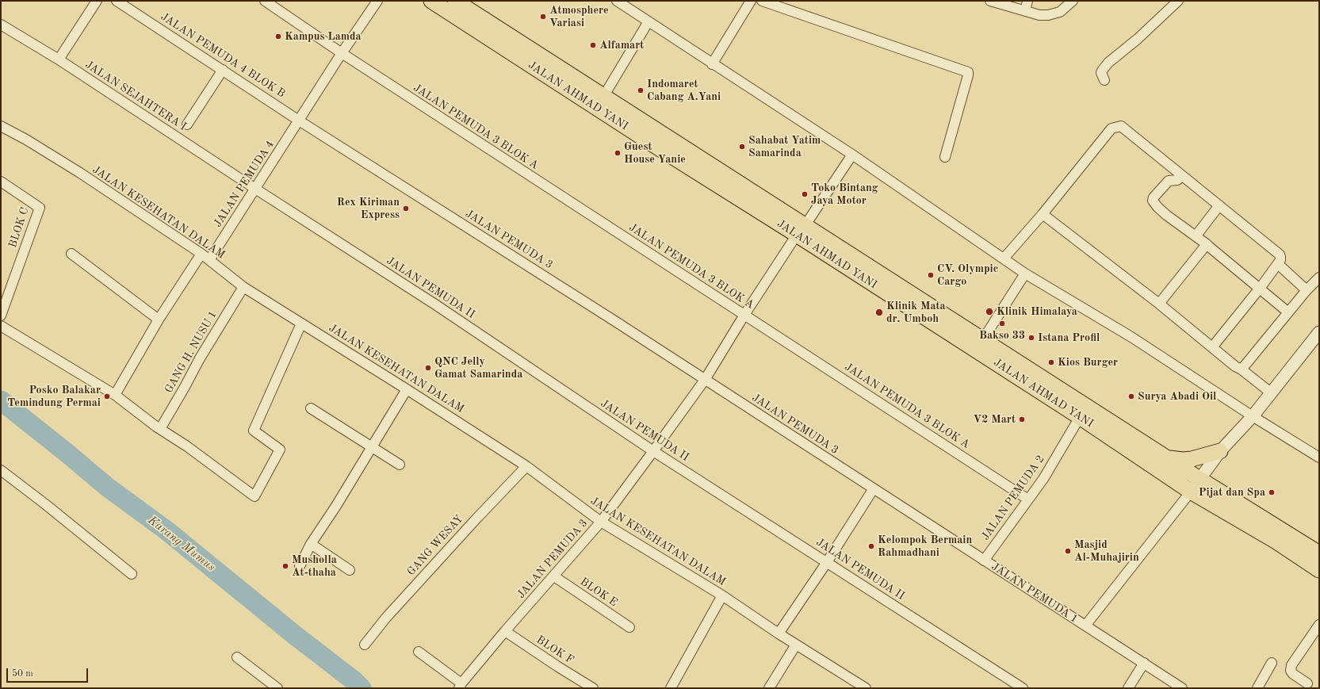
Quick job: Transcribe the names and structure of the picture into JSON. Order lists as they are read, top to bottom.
{
  "streets": {
    "main road": ["JALAN AHMAD YANI"],
    "street": [
      "JALAN PEMUDA 4 BLOK B",
      "JALAN SEJAHTERA I",
      "JALAN PEMUDA 3 BLOK A",
      "JALAN PEMUDA 4",
      "JALAN KESEHATAN DALAM",
      "BLOK C",
      "JALAN PEMUDA 3",
      "JALAN PEMUDA II",
      "GANG H. NUSU 1",
      "JALAN PEMUDA 2",
      "GANG WESAY",
      "BLOK E",
      "JALAN PEMUDA 1",
      "BLOK F"
    ]
  },
  "crossings": [
    ["JALAN PEMUDA 4 BLOK B", "JALAN PEMUDA 4"],
    ["JALAN PEMUDA 4 BLOK B", "JALAN PEMUDA 3"],
    ["JALAN SEJAHTERA I", "JALAN PEMUDA 4"],
    ["JALAN SEJAHTERA I", "JALAN PEMUDA II"],
    ["JALAN AHMAD YANI", "JALAN PEMUDA 3"],
    ["JALAN AHMAD YANI", "JALAN PEMUDA 2"],
    ["JALAN AHMAD YANI", "JALAN PEMUDA 1"],
    ["JALAN PEMUDA 3 BLOK A", "JALAN PEMUDA 4"],
    ["JALAN PEMUDA 3 BLOK A", "JALAN PEMUDA 3"],
    ["JALAN PEMUDA 3 BLOK A", "JALAN PEMUDA 2"],
    ["JALAN PEMUDA 4", "JALAN KESEHATAN DALAM"],
    ["JALAN PEMUDA 4", "JALAN PEMUDA 3"],
    ["JALAN PEMUDA 4", "JALAN PEMUDA II"],
    ["JALAN KESEHATAN DALAM", "JALAN PEMUDA 3"],
    ["JALAN KESEHATAN DALAM", "GANG H. NUSU 1"],
    ["JALAN KESEHATAN DALAM", "GANG WESAY"],
    ["JALAN PEMUDA 3", "JALAN PEMUDA II"],
    ["JALAN PEMUDA 3", "BLOK E"],
    ["JALAN PEMUDA 3", "BLOK F"],
    ["JALAN PEMUDA 2", "JALAN PEMUDA 1"]
  ],
  "water": ["Karang Mumus"],
  "places": [
    "Atmosphere Variasi",
    "Kampus Lamda",
    "Alfamart",
    "Indomaret Cabang A.Yani",
    "Sahabat Yatim Samarinda",
    "Guest House Yanie",
    "Toko Bintang Jaya Motor",
    "Rex Kiriman Express",
    "CV. Olympic Cargo",
    "Klinik Himalaya",
    "Klinik Mata dr. Umboh",
    "Bakso 33",
    "Istana Profil",
    "Kios Burger",
    "QNC Jelly Gamat Samarinda",
    "Posko Balakar Temindung Permai",
    "Surya Abadi Oil",
    "V2 Mart",
    "Pijat dan Spa",
    "Kelompok Bermain Rahmadhani",
    "Masjid Al-Muhajirin",
    "Musholla At-thaha"
  ],
  "scale_bar": "50 m"
}
